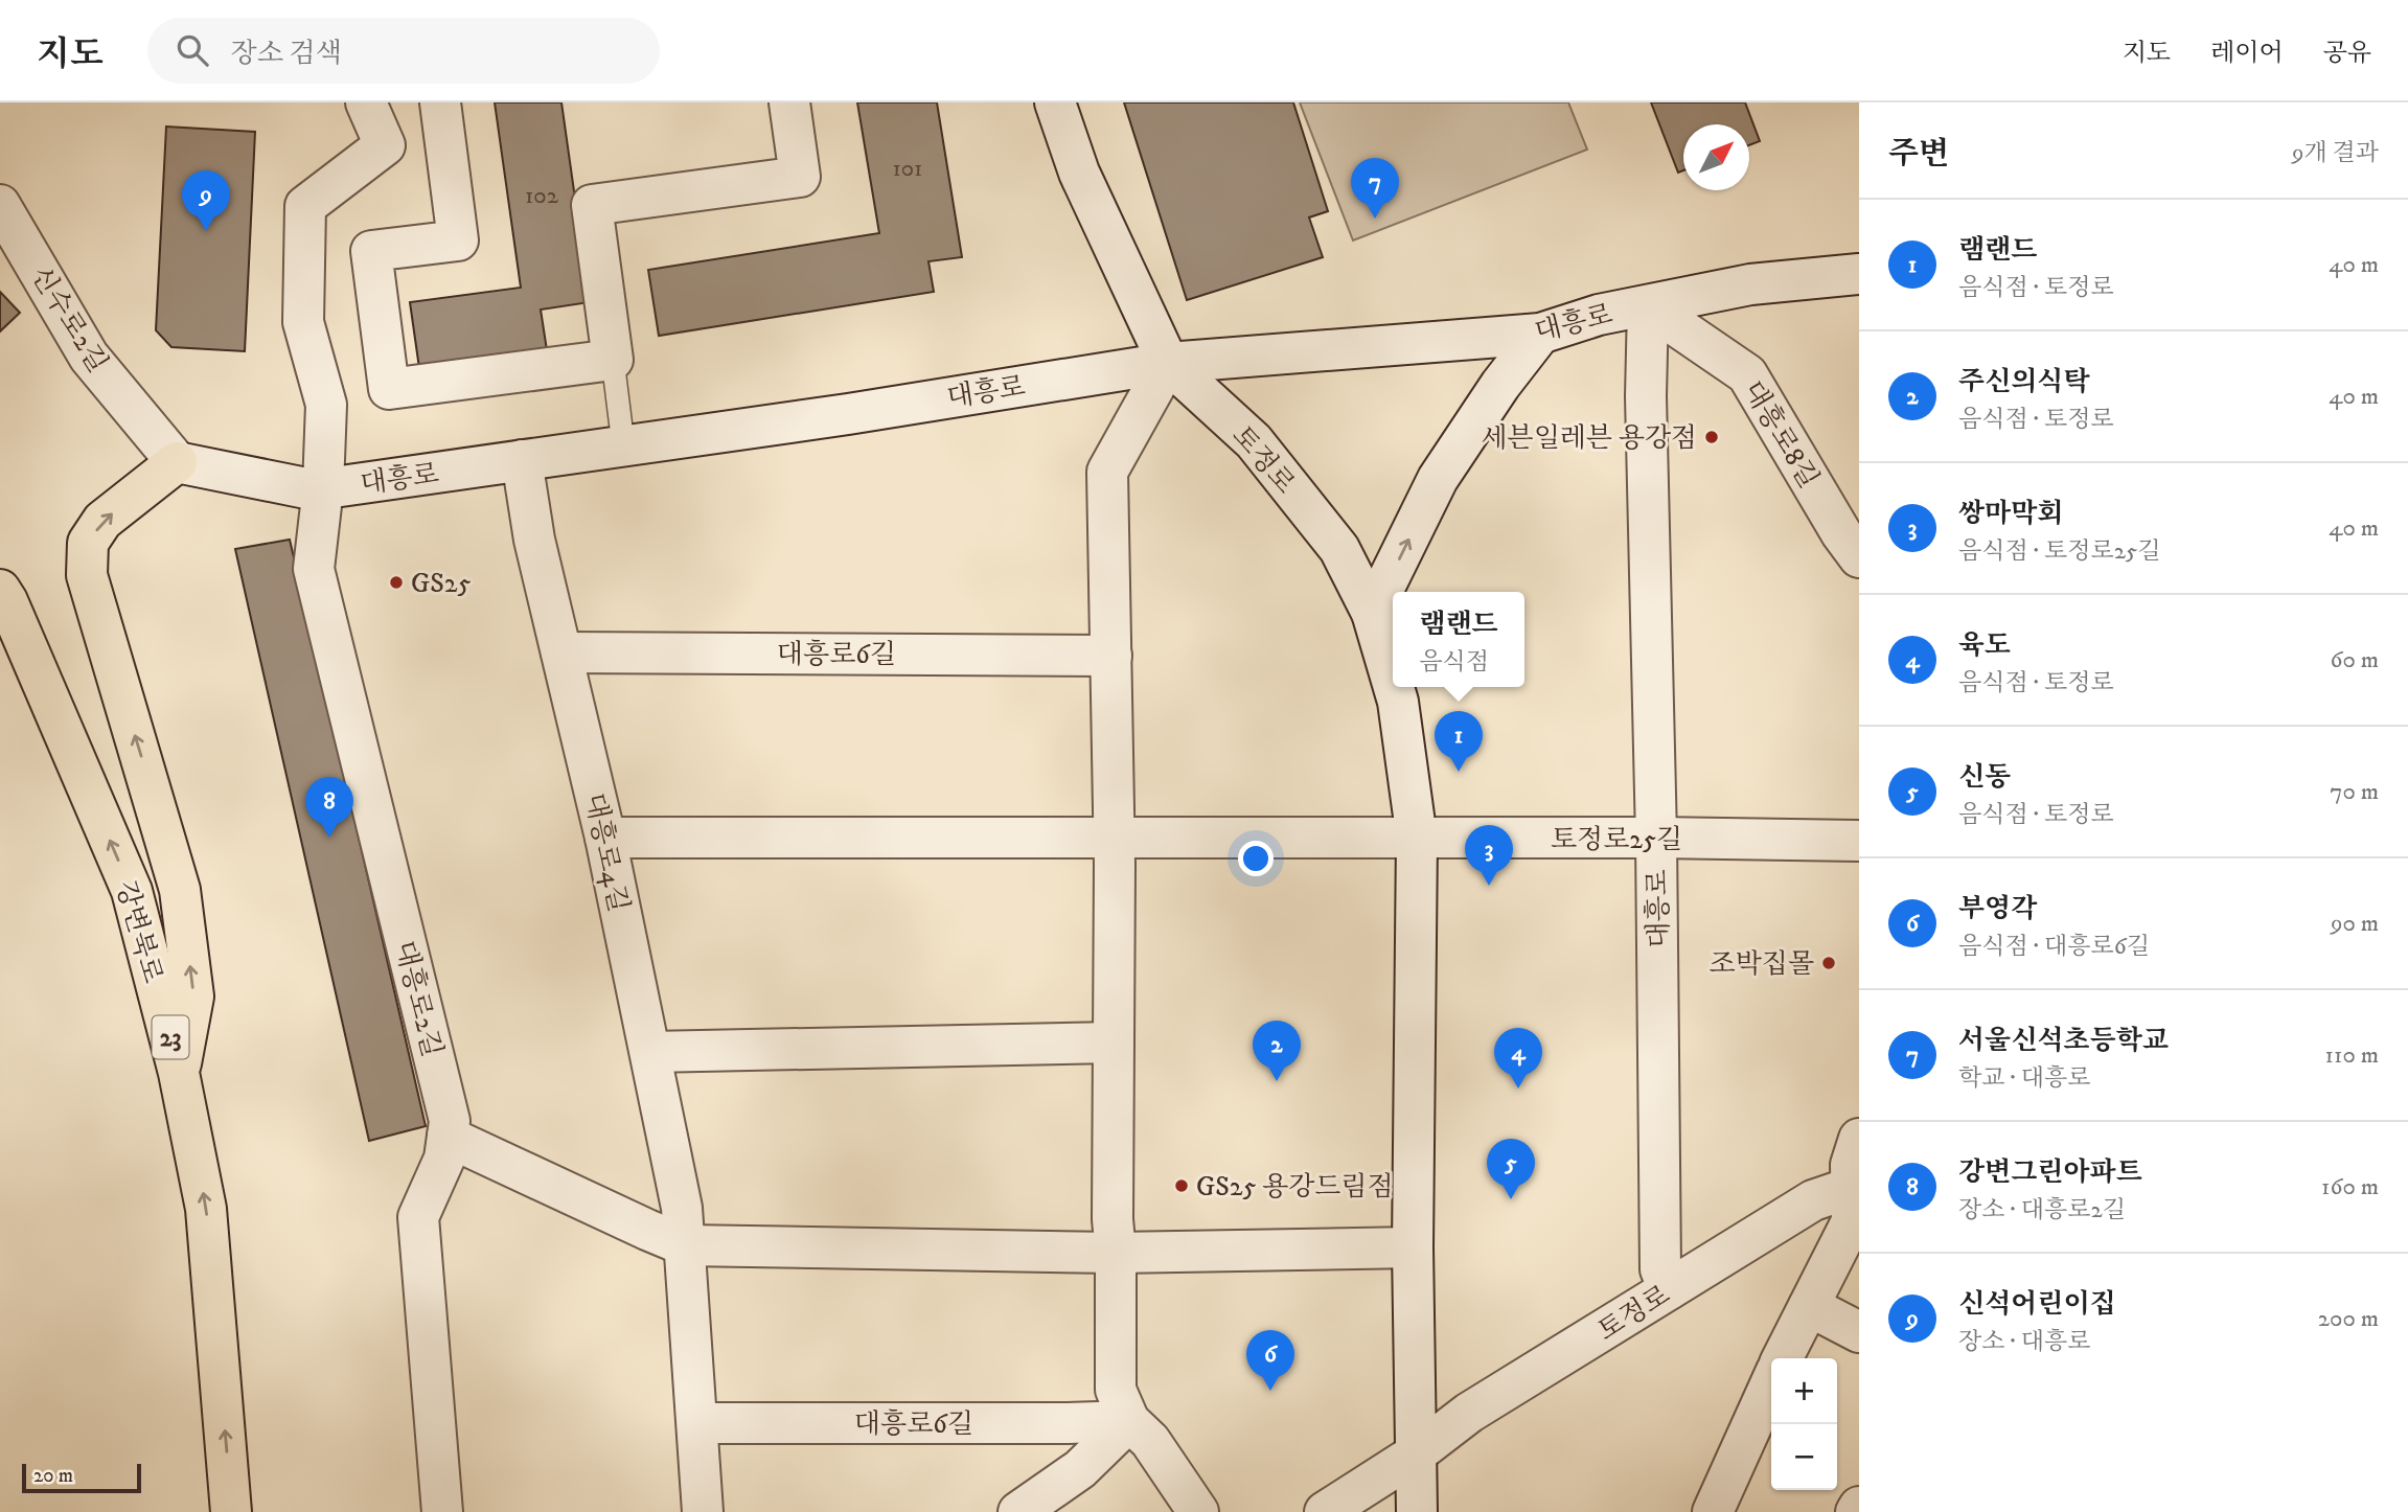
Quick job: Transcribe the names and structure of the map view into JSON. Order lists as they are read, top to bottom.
{
  "streets": {
    "highway": ["강변북로", "23"],
    "street": [
      "신수로2길",
      "대흥로",
      "대흥로8길",
      "토정로",
      "대흥로6길",
      "토정로25길",
      "대흥로4길",
      "대흥로2길"
    ]
  },
  "crossings": [
    ["신수로2길", "대흥로"],
    ["대흥로", "대흥로8길"],
    ["대흥로", "토정로"],
    ["대흥로", "토정로25길"],
    ["대흥로", "대흥로4길"],
    ["대흥로", "대흥로2길"],
    ["토정로", "토정로25길"],
    ["대흥로6길", "대흥로4길"]
  ],
  "one_way": ["강변북로"],
  "places": [
    "세븐일레븐 용강점",
    "GS25",
    "조박집몰",
    "GS25 용강드림점"
  ],
  "house_numbers": ["101", "102"],
  "scale_bar": "20 m",
  "north": "top right",
  "page": {
    "header": "지도",
    "search": "장소 검색",
    "nav": ["지도", "레이어", "공유"],
    "heading": ["주변", "9개 결과"],
    "pins": [
      "7",
      "9",
      "1",
      "8",
      "3",
      "2",
      "4",
      "5",
      "6"
    ],
    "list": [
      {
        "mark": "1",
        "name": "램랜드",
        "note": "음식점 · 토정로",
        "value": "40 m"
      },
      {
        "mark": "2",
        "name": "주신의식탁",
        "note": "음식점 · 토정로",
        "value": "40 m"
      },
      {
        "mark": "3",
        "name": "쌍마막회",
        "note": "음식점 · 토정로25길",
        "value": "40 m"
      },
      {
        "mark": "4",
        "name": "육도",
        "note": "음식점 · 토정로",
        "value": "60 m"
      },
      {
        "mark": "5",
        "name": "신동",
        "note": "음식점 · 토정로",
        "value": "70 m"
      },
      {
        "mark": "6",
        "name": "부영각",
        "note": "음식점 · 대흥로6길",
        "value": "90 m"
      },
      {
        "mark": "7",
        "name": "서울신석초등학교",
        "note": "학교 · 대흥로",
        "value": "110 m"
      },
      {
        "mark": "8",
        "name": "강변그린아파트",
        "note": "장소 · 대흥로2길",
        "value": "160 m"
      },
      {
        "mark": "9",
        "name": "신석어린이집",
        "note": "장소 · 대흥로",
        "value": "200 m"
      }
    ],
    "popup": ["램랜드", "음식점"],
    "map_buttons": ["+", "−"],
    "scale": "20 m"
  }
}
